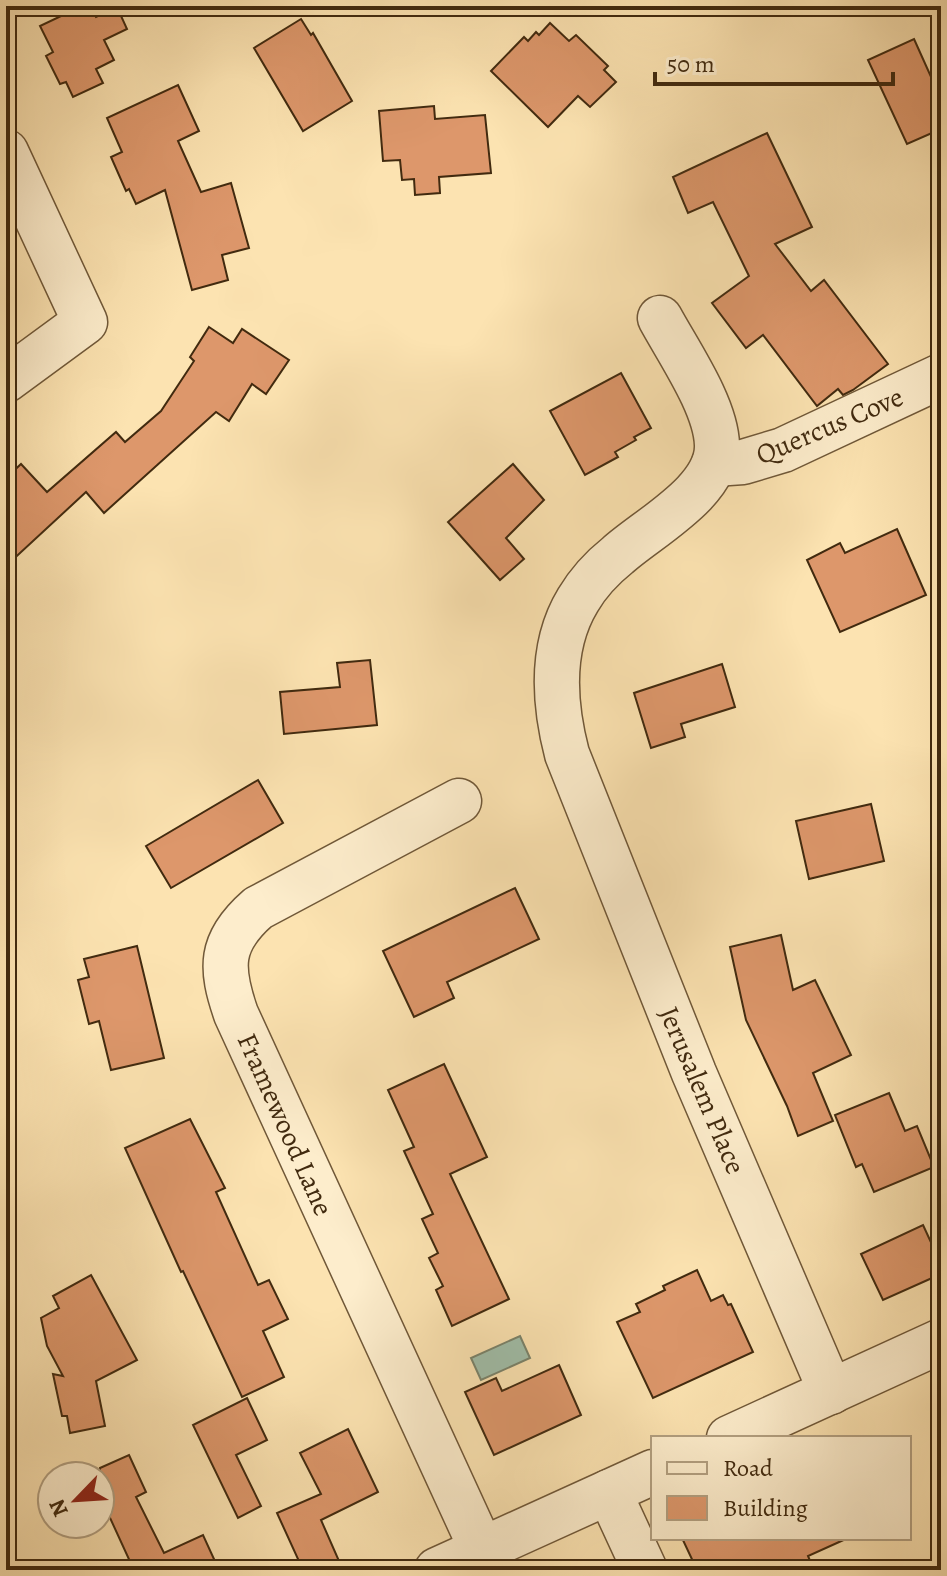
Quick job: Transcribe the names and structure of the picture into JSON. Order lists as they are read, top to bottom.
{
  "streets": {
    "street": ["Quercus Cove", "Jerusalem Place", "Framewood Lane"]
  },
  "crossings": [
    ["Quercus Cove", "Jerusalem Place"]
  ],
  "legend": ["Road", "Building"],
  "scale_bar": "50 m",
  "north": "bottom left"
}
